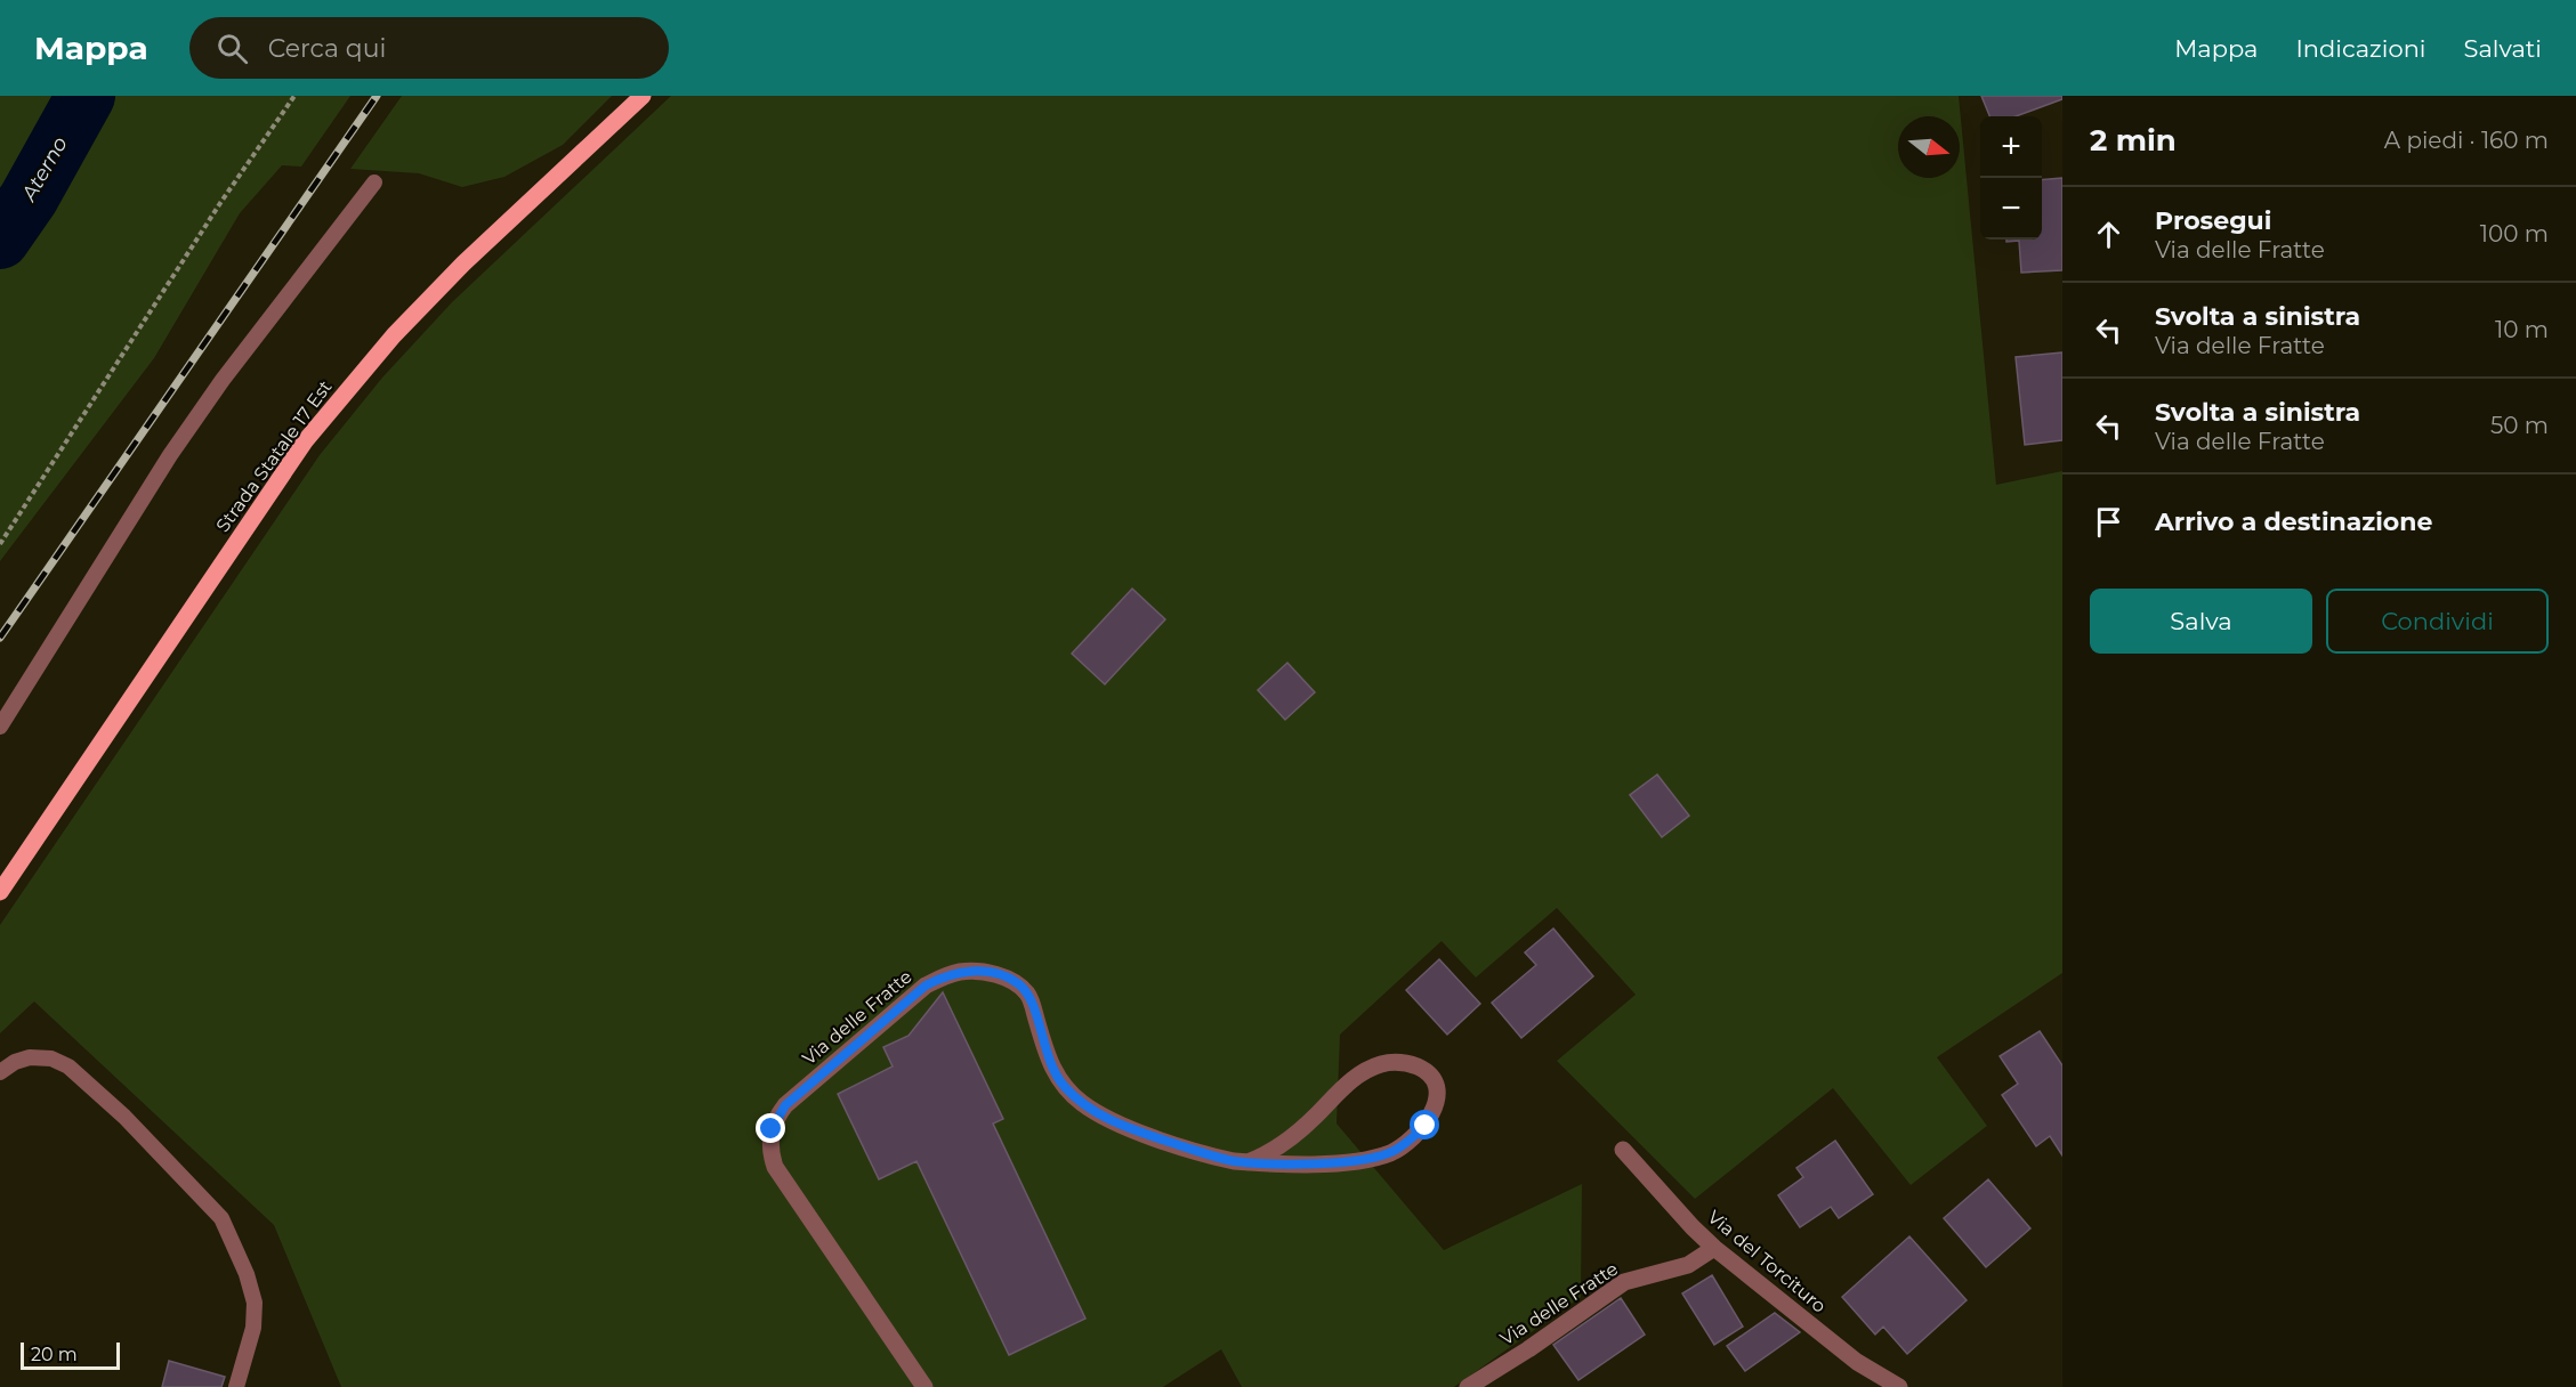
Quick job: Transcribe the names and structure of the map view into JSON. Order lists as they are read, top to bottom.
{
  "streets": {
    "main road": ["Strada Statale 17 Est"],
    "street": ["Via delle Fratte", "Via del Torcituro"]
  },
  "crossings": [
    ["Via delle Fratte", "Via del Torcituro"]
  ],
  "water": ["Aterno"],
  "scale_bar": "20 m",
  "north": "right",
  "page": {
    "header": "Mappa",
    "search": "Cerca qui",
    "nav": ["Mappa", "Indicazioni", "Salvati"],
    "heading": ["2 min", "A piedi · 160 m"],
    "map_buttons": ["+", "−"],
    "list": [
      ["Prosegui", "Via delle Fratte", "100 m"],
      ["Svolta a sinistra", "Via delle Fratte", "10 m"],
      ["Svolta a sinistra", "Via delle Fratte", "50 m"],
      "Arrivo a destinazione"
    ],
    "buttons": ["Salva", "Condividi"],
    "scale": "20 m"
  }
}
